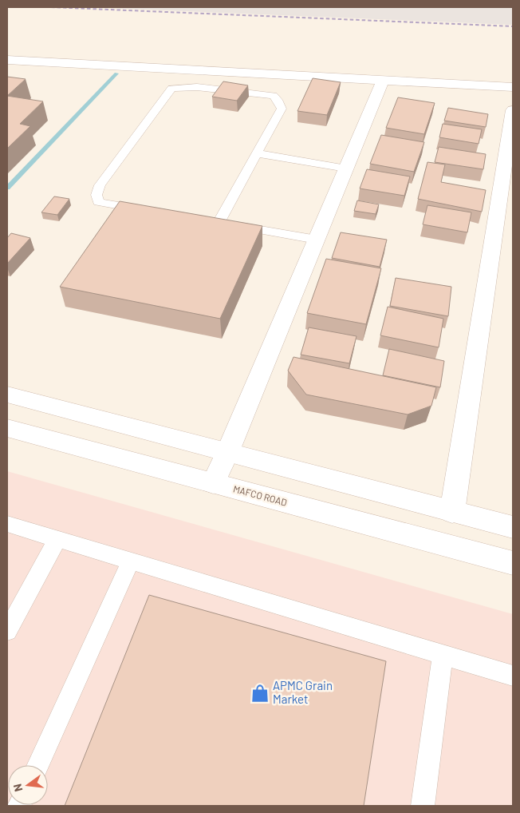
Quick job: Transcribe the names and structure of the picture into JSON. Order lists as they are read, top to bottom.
{
  "streets": {
    "street": ["MAFCO ROAD"]
  },
  "places": {
    "shop": ["APMC Grain Market"]
  },
  "north": "left"
}
